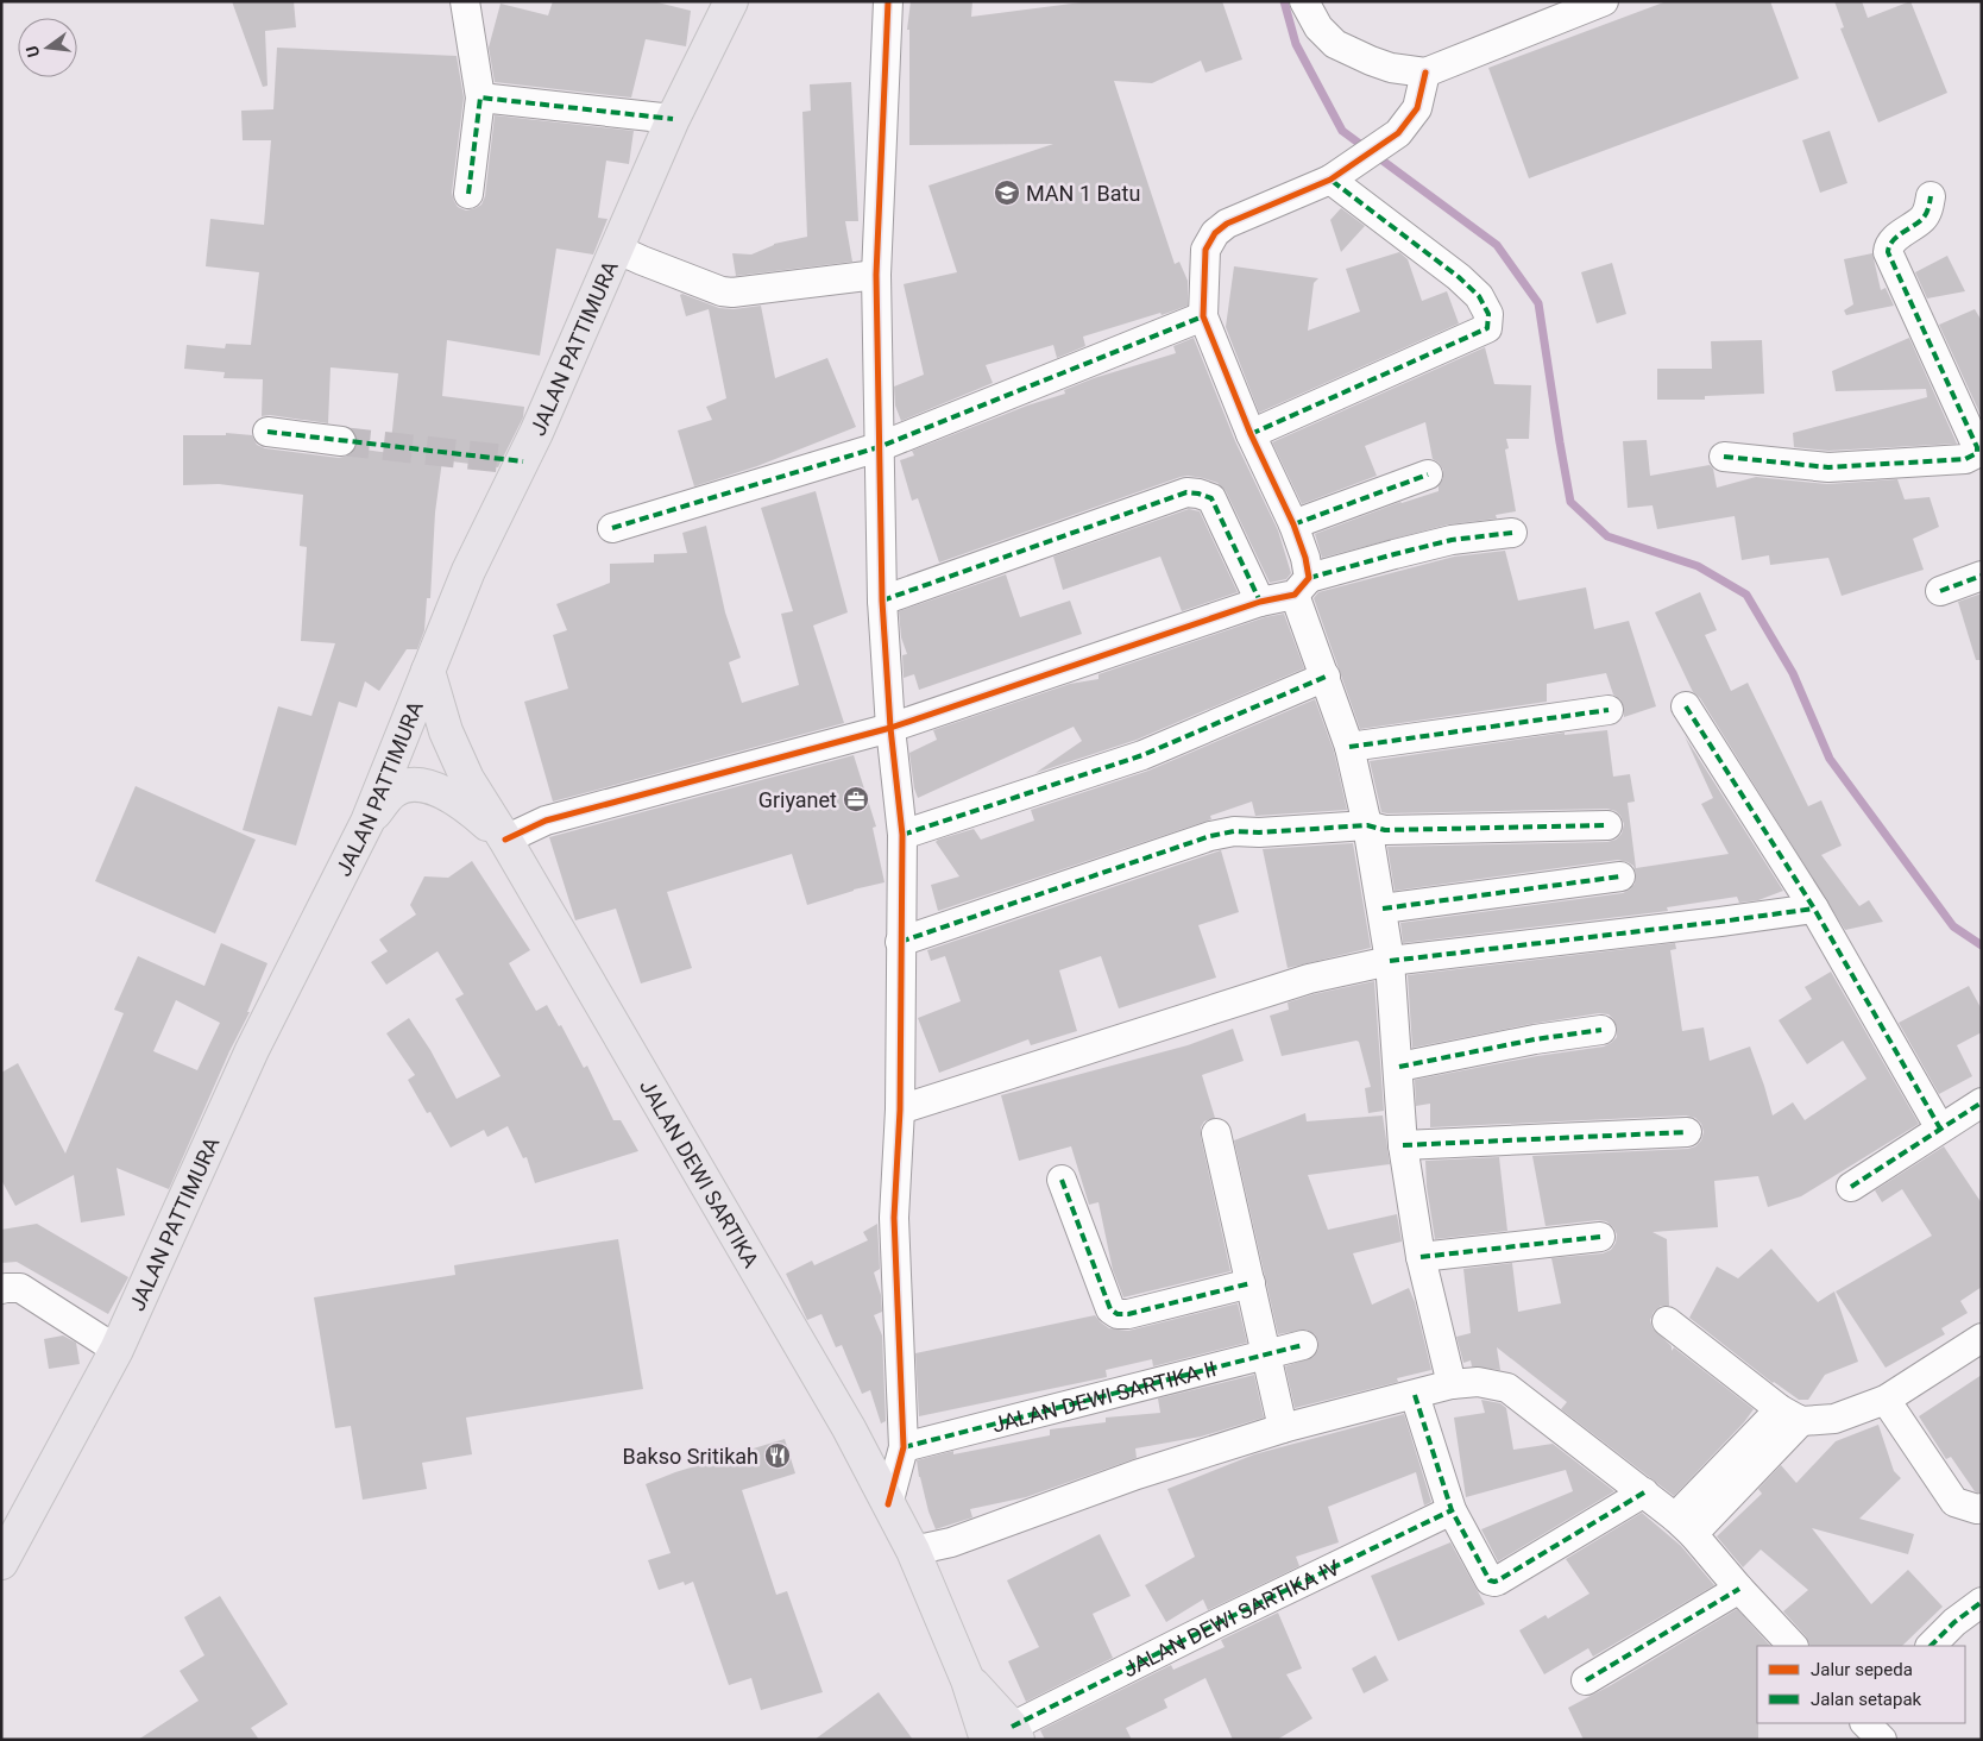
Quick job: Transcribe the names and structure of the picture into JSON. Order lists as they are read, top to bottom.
{
  "streets": {
    "main road": ["JALAN PATTIMURA", "JALAN DEWI SARTIKA"],
    "street": ["JALAN DEWI SARTIKA II", "JALAN DEWI SARTIKA IV"]
  },
  "crossings": [
    ["JALAN PATTIMURA", "JALAN DEWI SARTIKA"],
    ["JALAN DEWI SARTIKA", "JALAN DEWI SARTIKA IV"]
  ],
  "places": {
    "school or university": ["MAN 1 Batu"],
    "office": ["Griyanet"],
    "restaurant": ["Bakso Sritikah"]
  },
  "legend": ["Jalur sepeda", "Jalan setapak"],
  "north": "left"
}
